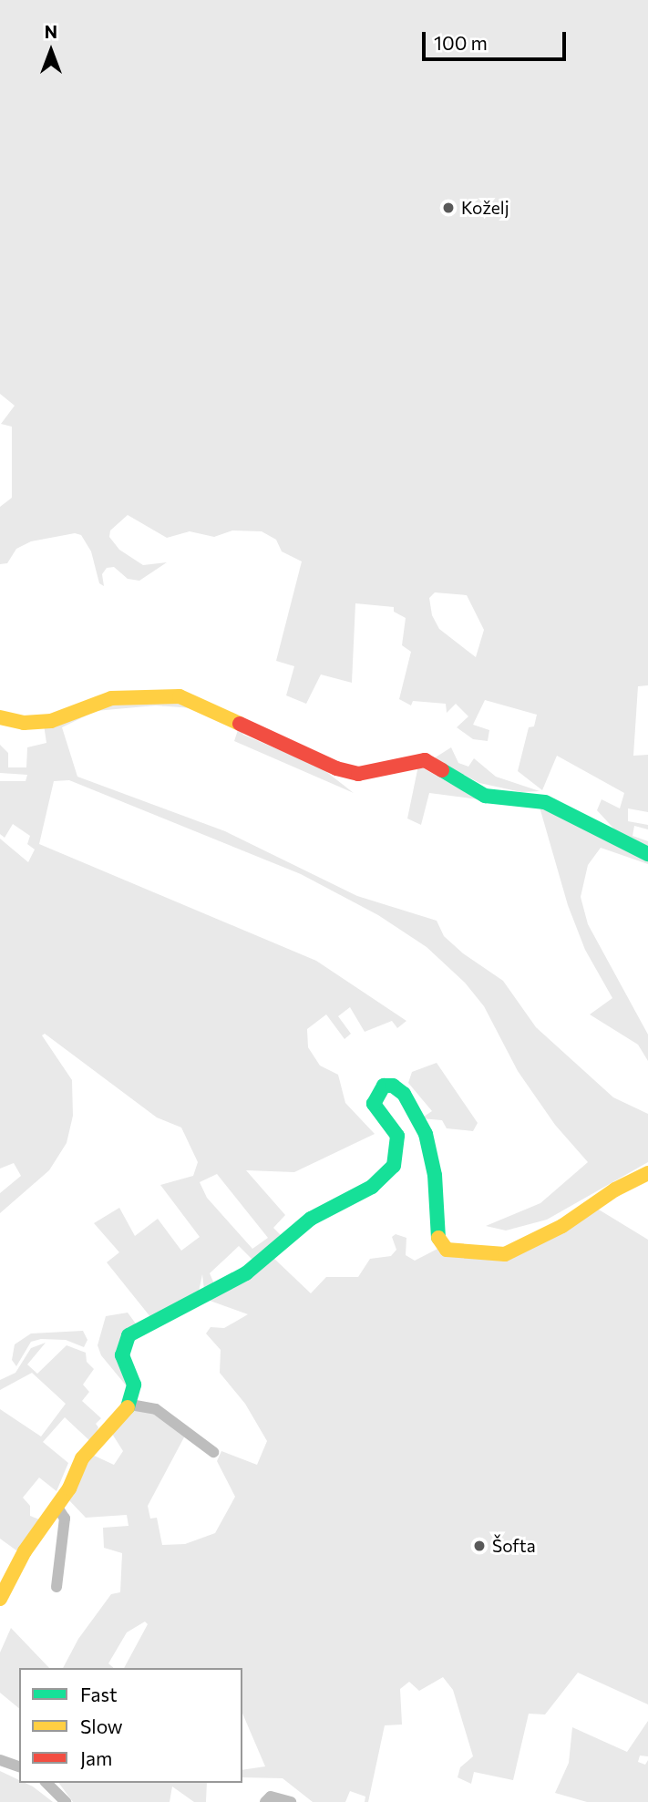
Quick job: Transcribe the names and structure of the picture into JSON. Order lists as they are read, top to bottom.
{
  "places": ["Koželj", "Šofta"],
  "legend": ["Fast", "Slow", "Jam"],
  "scale_bar": "100 m",
  "north": "top"
}
